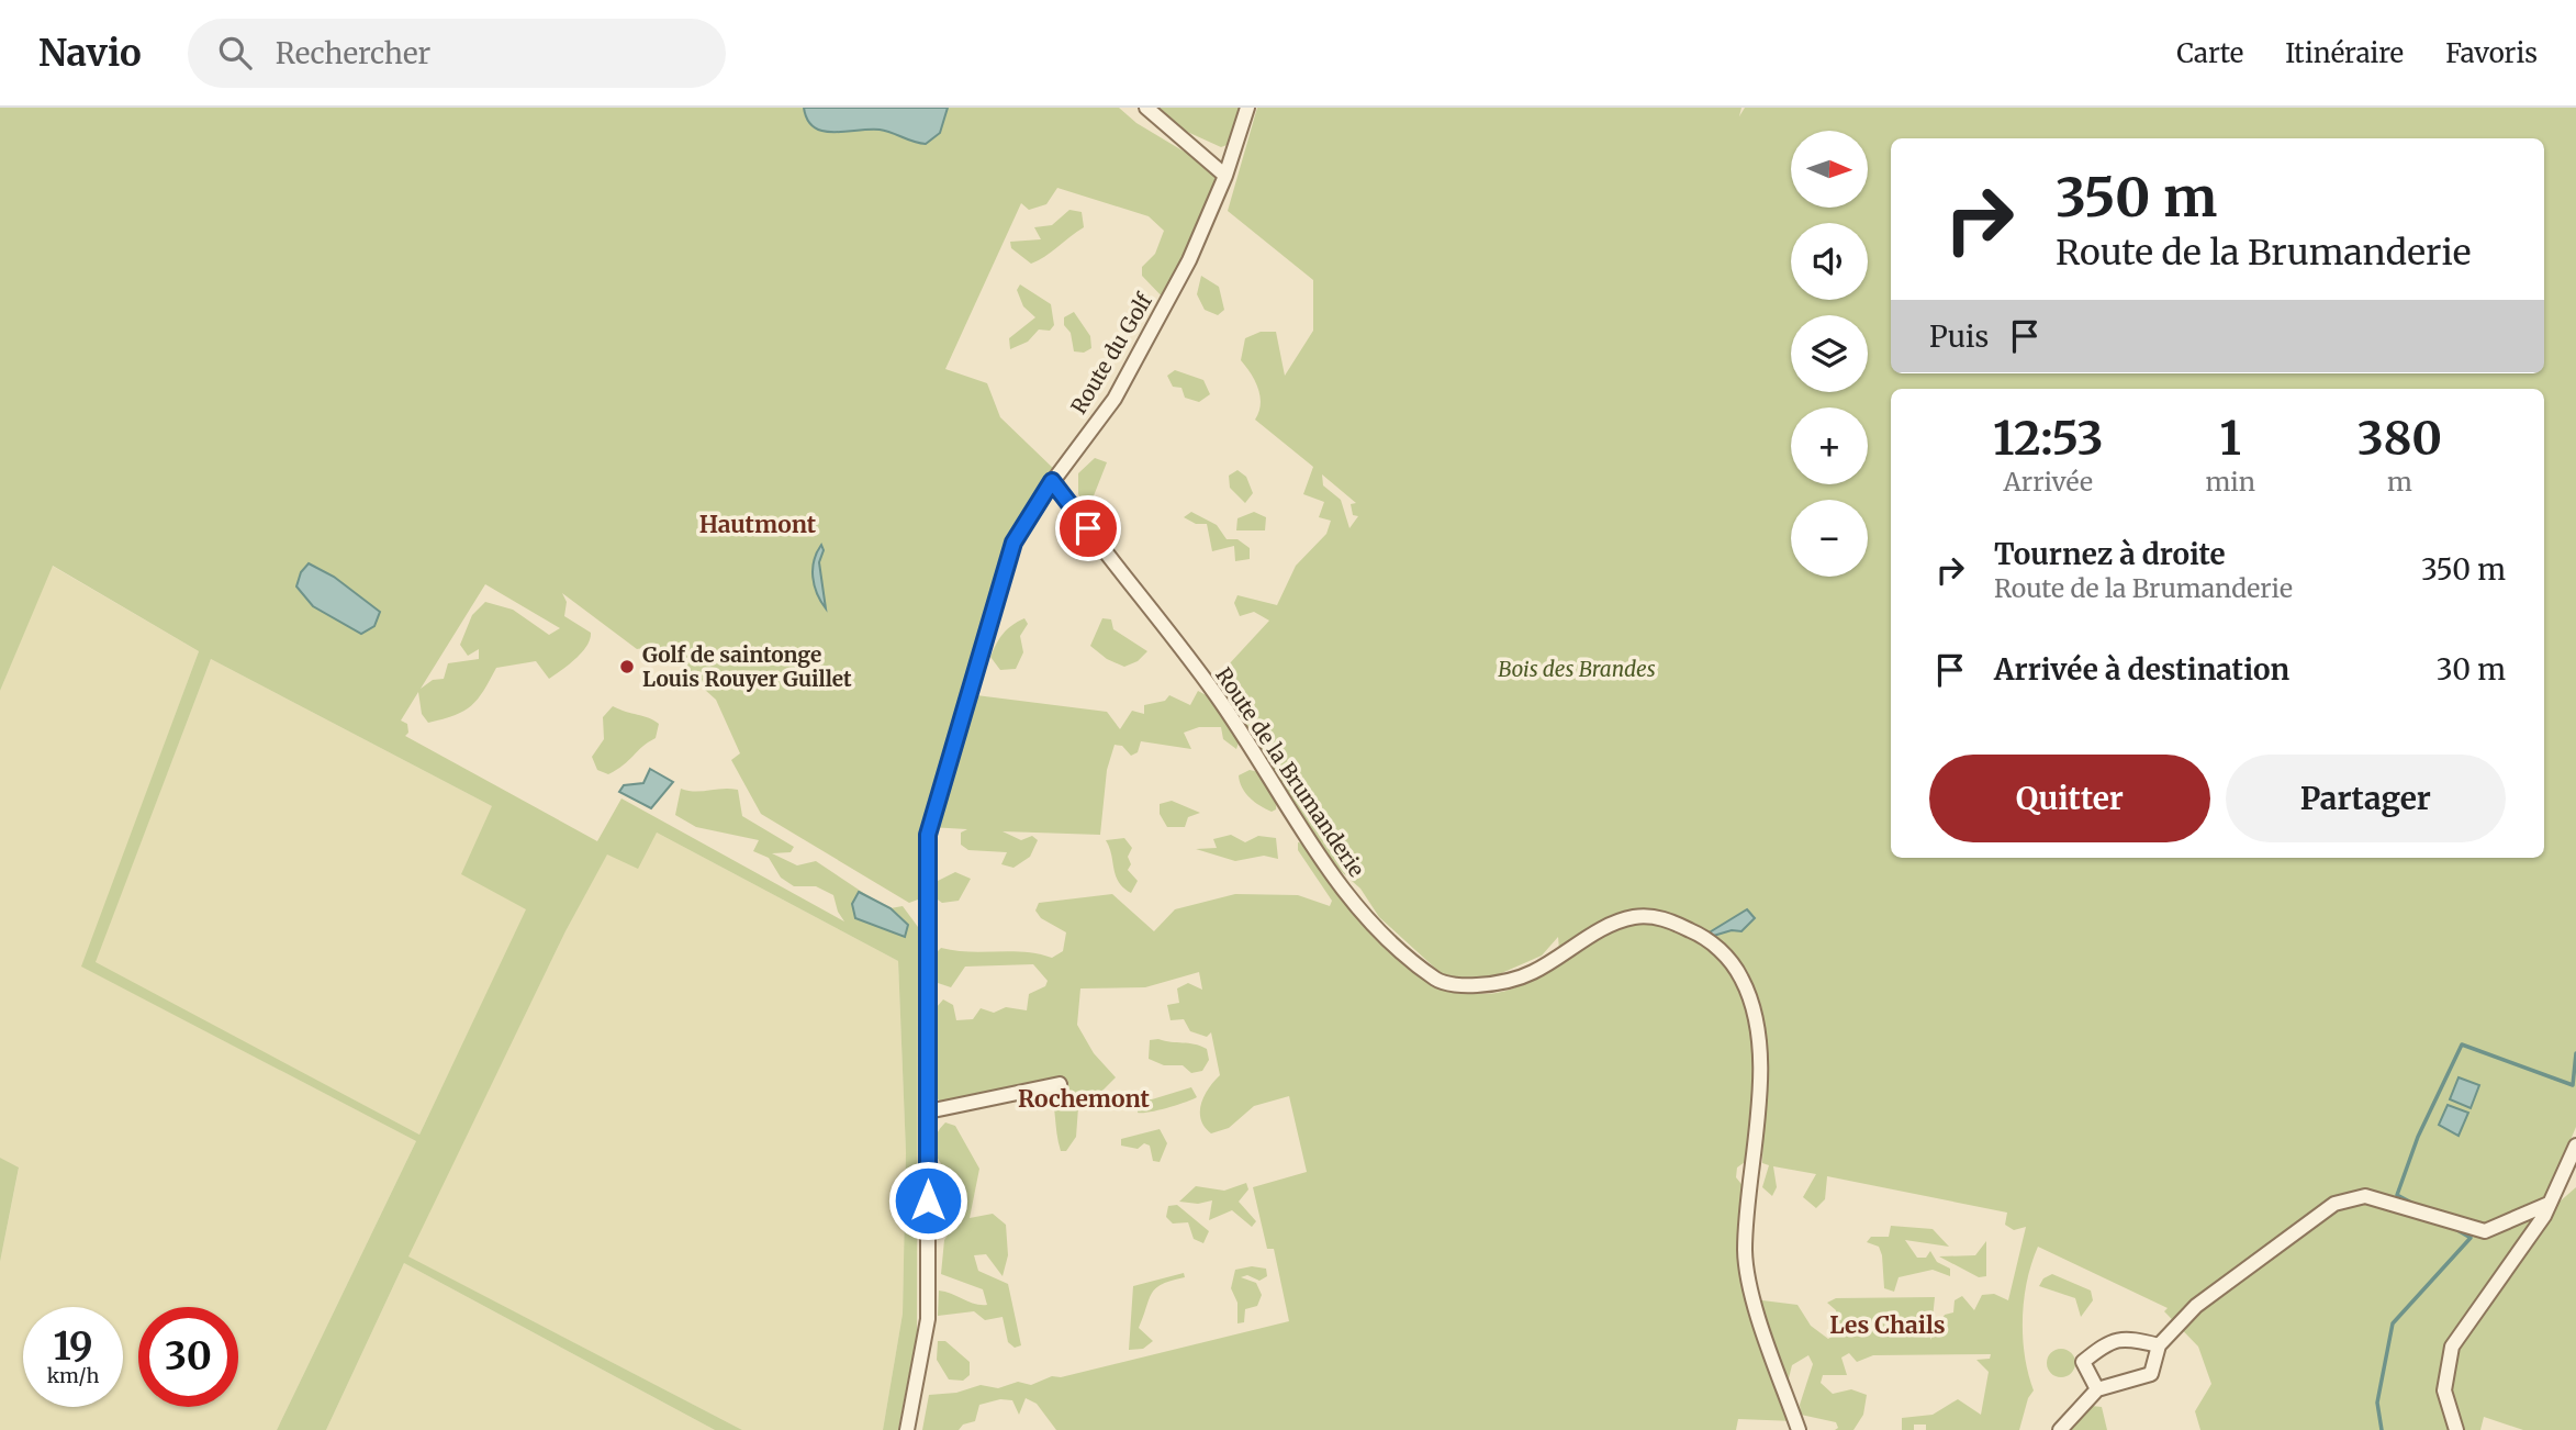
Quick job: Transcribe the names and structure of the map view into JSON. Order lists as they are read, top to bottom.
{
  "streets": {
    "street": ["Route du Golf", "Route de la Brumanderie"]
  },
  "crossings": [
    ["Route du Golf", "Route de la Brumanderie"]
  ],
  "districts": ["Hautmont", "Rochemont", "Les Chails"],
  "parks": ["Bois des Brandes"],
  "places": ["Golf de saintonge Louis Rouyer Guillet"],
  "north": "right",
  "page": {
    "header": "Navio",
    "search": "Rechercher",
    "nav": ["Carte", "Itinéraire", "Favoris"],
    "map_buttons": ["+", "−"],
    "turn": ["350 m", "Route de la Brumanderie"],
    "then": "Puis",
    "eta": [
      "12:53",
      "Arrivée",
      "1",
      "min",
      "380",
      "m"
    ],
    "list": [
      {
        "name": "Tournez à droite",
        "note": "Route de la Brumanderie",
        "value": "350 m"
      },
      {
        "name": "Arrivée à destination",
        "value": "30 m"
      }
    ],
    "buttons": ["Quitter", "Partager"],
    "speed": "19 km/h",
    "limit": "30"
  }
}
